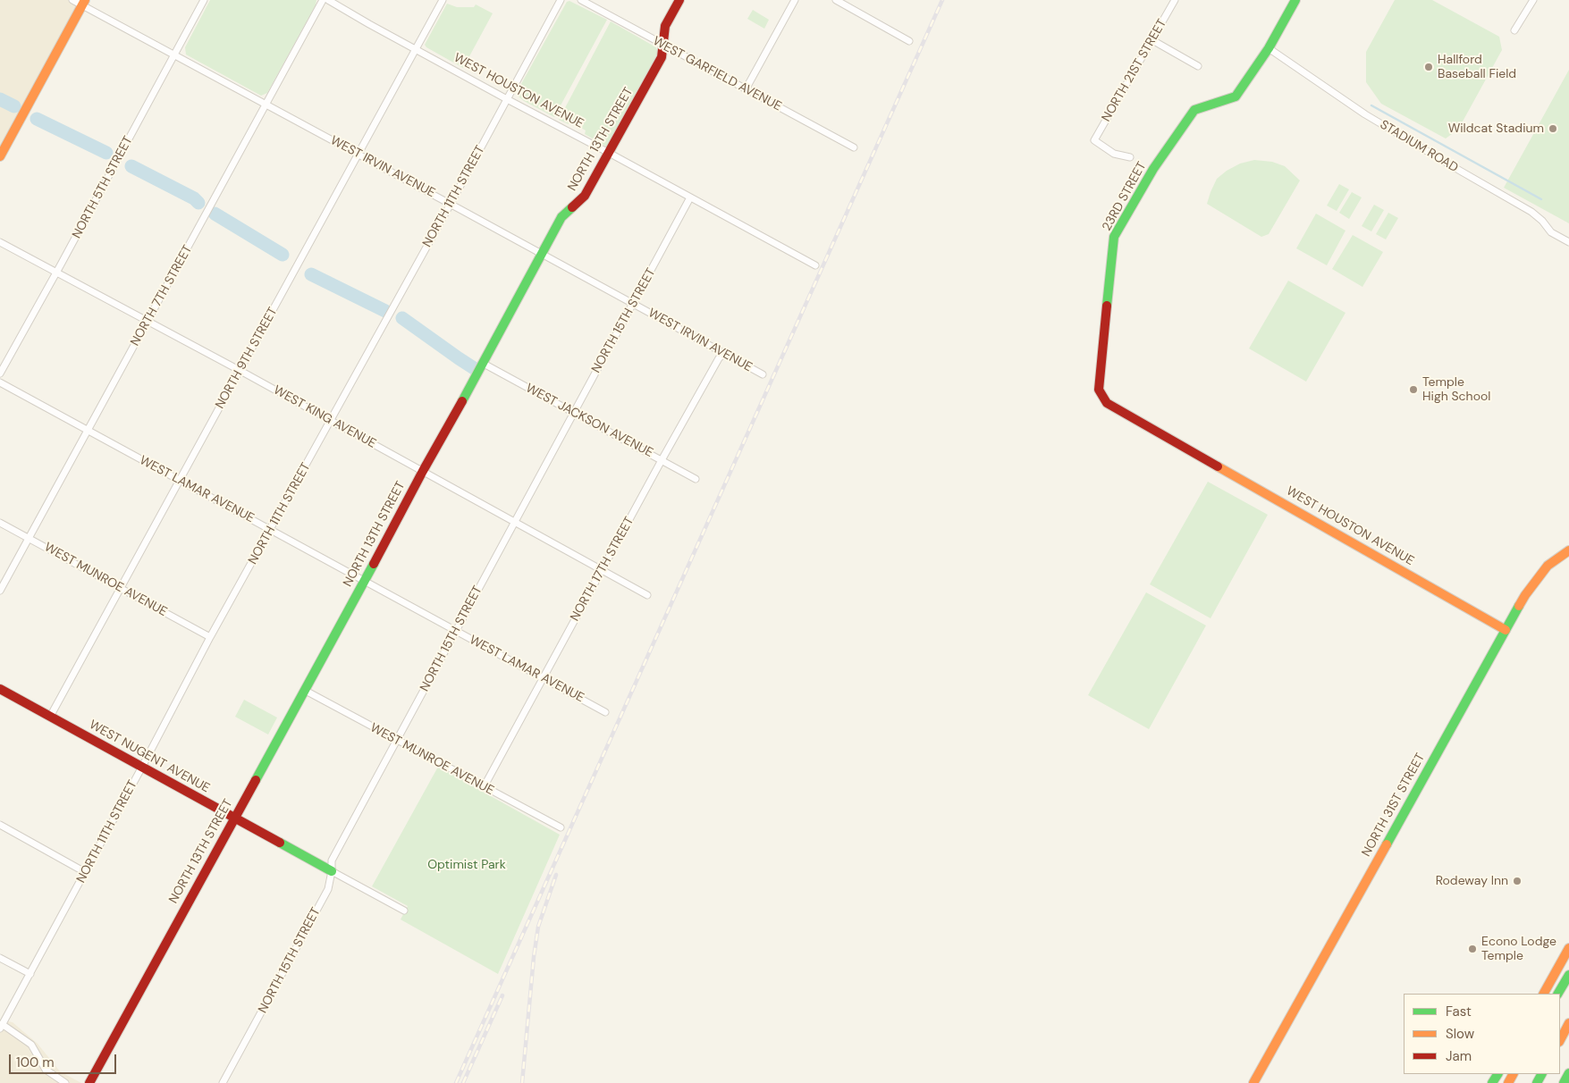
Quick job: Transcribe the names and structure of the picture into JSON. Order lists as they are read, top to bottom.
{
  "streets": {
    "main road": [
      "WEST HOUSTON AVENUE",
      "NORTH 13TH STREET",
      "23RD STREET",
      "WEST NUGENT AVENUE",
      "NORTH 31ST STREET"
    ],
    "street": [
      "NORTH 21ST STREET",
      "WEST GARFIELD AVENUE",
      "STADIUM ROAD",
      "WEST IRVIN AVENUE",
      "NORTH 5TH STREET",
      "NORTH 11TH STREET",
      "NORTH 7TH STREET",
      "NORTH 15TH STREET",
      "NORTH 9TH STREET",
      "WEST KING AVENUE",
      "WEST JACKSON AVENUE",
      "WEST LAMAR AVENUE",
      "NORTH 17TH STREET",
      "WEST MUNROE AVENUE"
    ]
  },
  "crossings": [
    ["WEST GARFIELD AVENUE", "NORTH 13TH STREET"],
    ["WEST HOUSTON AVENUE", "NORTH 13TH STREET"],
    ["WEST HOUSTON AVENUE", "NORTH 11TH STREET"],
    ["WEST HOUSTON AVENUE", "23RD STREET"],
    ["WEST HOUSTON AVENUE", "NORTH 15TH STREET"],
    ["WEST HOUSTON AVENUE", "NORTH 9TH STREET"],
    ["WEST HOUSTON AVENUE", "NORTH 31ST STREET"],
    ["NORTH 13TH STREET", "WEST IRVIN AVENUE"],
    ["NORTH 13TH STREET", "WEST KING AVENUE"],
    ["NORTH 13TH STREET", "WEST JACKSON AVENUE"],
    ["NORTH 13TH STREET", "WEST LAMAR AVENUE"],
    ["NORTH 13TH STREET", "WEST MUNROE AVENUE"],
    ["NORTH 13TH STREET", "WEST NUGENT AVENUE"],
    ["STADIUM ROAD", "23RD STREET"],
    ["WEST IRVIN AVENUE", "NORTH 5TH STREET"],
    ["WEST IRVIN AVENUE", "NORTH 11TH STREET"],
    ["WEST IRVIN AVENUE", "NORTH 7TH STREET"],
    ["WEST IRVIN AVENUE", "NORTH 15TH STREET"],
    ["WEST IRVIN AVENUE", "NORTH 9TH STREET"],
    ["WEST IRVIN AVENUE", "NORTH 17TH STREET"],
    ["NORTH 5TH STREET", "WEST KING AVENUE"],
    ["NORTH 11TH STREET", "WEST KING AVENUE"],
    ["NORTH 11TH STREET", "WEST LAMAR AVENUE"],
    ["NORTH 11TH STREET", "WEST MUNROE AVENUE"],
    ["NORTH 11TH STREET", "WEST NUGENT AVENUE"],
    ["NORTH 7TH STREET", "WEST KING AVENUE"],
    ["NORTH 7TH STREET", "WEST LAMAR AVENUE"],
    ["NORTH 7TH STREET", "WEST MUNROE AVENUE"],
    ["NORTH 15TH STREET", "WEST KING AVENUE"],
    ["NORTH 15TH STREET", "WEST JACKSON AVENUE"],
    ["NORTH 15TH STREET", "WEST LAMAR AVENUE"],
    ["NORTH 15TH STREET", "WEST MUNROE AVENUE"],
    ["NORTH 15TH STREET", "WEST NUGENT AVENUE"],
    ["NORTH 9TH STREET", "WEST KING AVENUE"],
    ["NORTH 9TH STREET", "WEST LAMAR AVENUE"],
    ["NORTH 9TH STREET", "WEST MUNROE AVENUE"],
    ["NORTH 9TH STREET", "WEST NUGENT AVENUE"],
    ["WEST KING AVENUE", "NORTH 17TH STREET"],
    ["WEST JACKSON AVENUE", "NORTH 17TH STREET"],
    ["WEST LAMAR AVENUE", "NORTH 17TH STREET"],
    ["NORTH 17TH STREET", "WEST MUNROE AVENUE"]
  ],
  "parks": ["Optimist Park"],
  "places": [
    "Hallford Baseball Field",
    "Wildcat Stadium",
    "Temple High School",
    "Rodeway Inn",
    "Econo Lodge Temple"
  ],
  "legend": ["Fast", "Slow", "Jam"],
  "scale_bar": "100 m"
}
